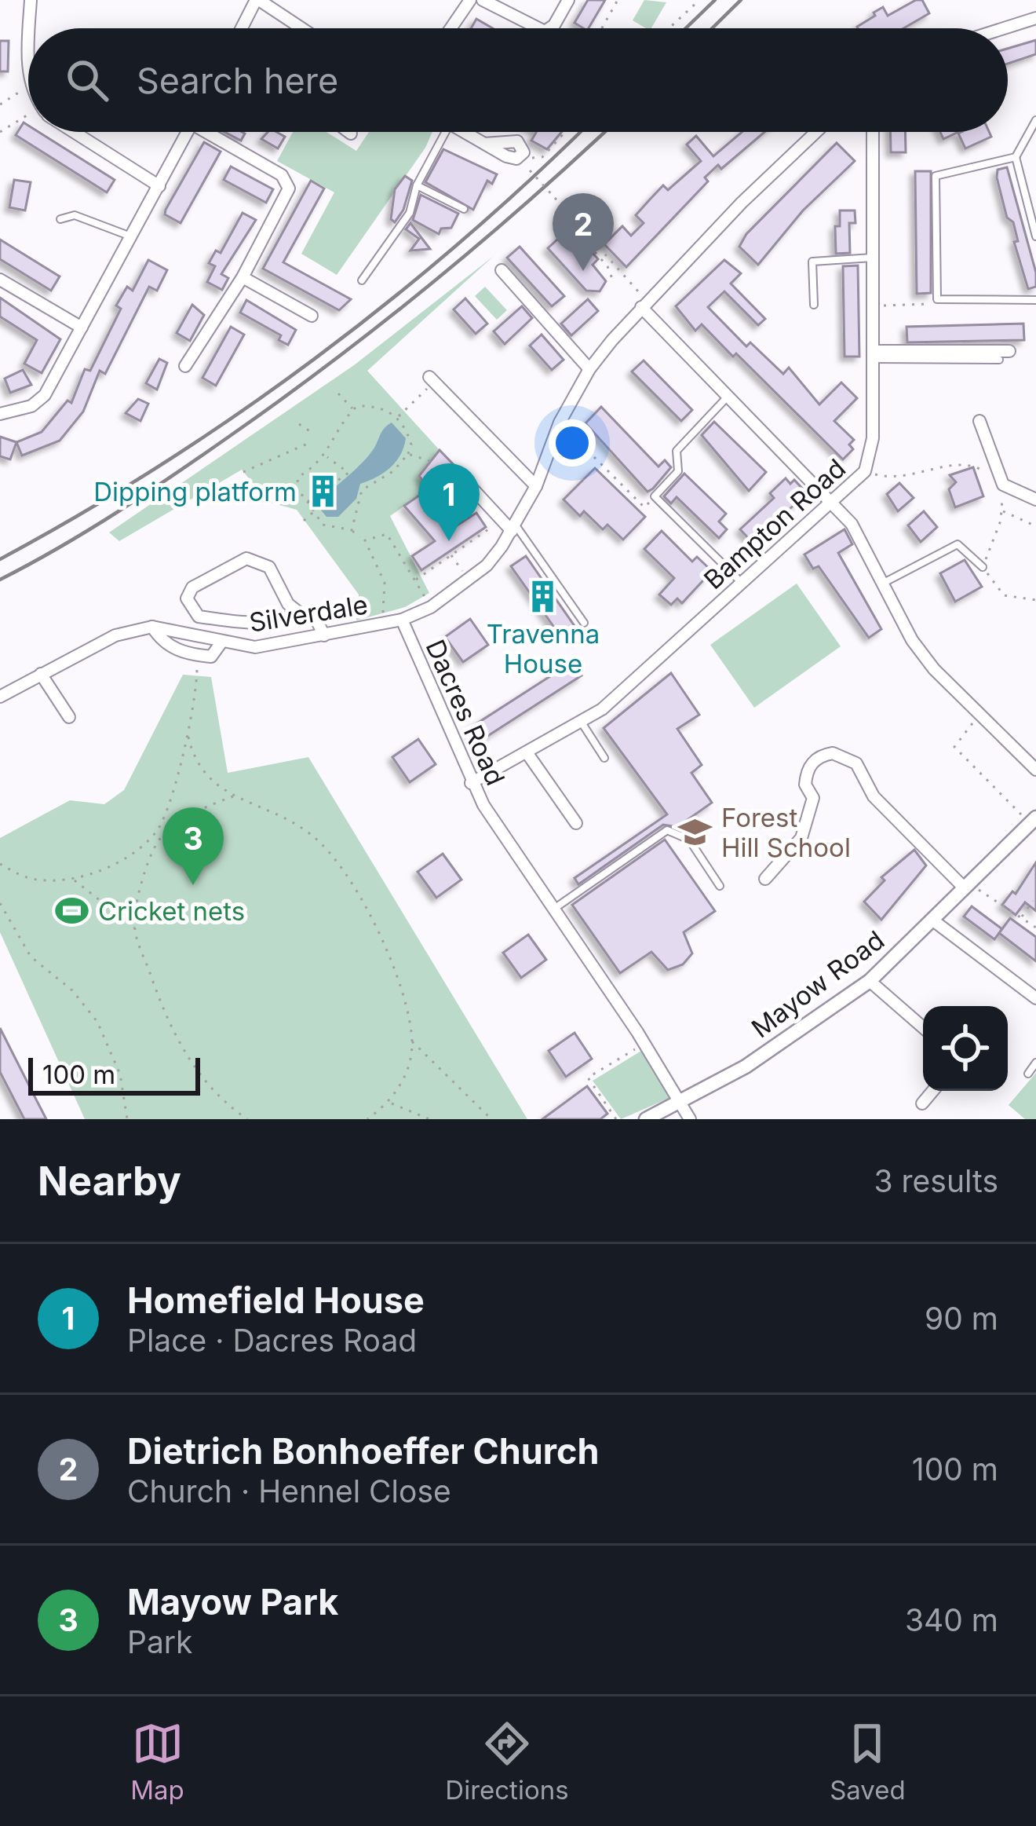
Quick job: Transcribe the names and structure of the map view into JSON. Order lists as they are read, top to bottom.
{
  "streets": {
    "street": [
      "Bampton Road",
      "Silverdale",
      "Dacres Road",
      "Mayow Road"
    ]
  },
  "crossings": [
    ["Bampton Road", "Dacres Road"],
    ["Silverdale", "Dacres Road"],
    ["Dacres Road", "Mayow Road"]
  ],
  "places": {
    "building": ["Dipping platform", "Travenna House"],
    "school or university": ["Forest Hill School"],
    "sports": ["Cricket nets"]
  },
  "scale_bar": "100 m",
  "page": {
    "search": "Search here",
    "pins": ["2", "1", "3"],
    "scale": "100 m",
    "heading": ["Nearby", "3 results"],
    "list": [
      {
        "mark": "1",
        "name": "Homefield House",
        "note": "Place · Dacres Road",
        "value": "90 m"
      },
      {
        "mark": "2",
        "name": "Dietrich Bonhoeffer Church",
        "note": "Church · Hennel Close",
        "value": "100 m"
      },
      {
        "mark": "3",
        "name": "Mayow Park",
        "note": "Park",
        "value": "340 m"
      }
    ],
    "nav": ["Map", "Directions", "Saved"]
  }
}
